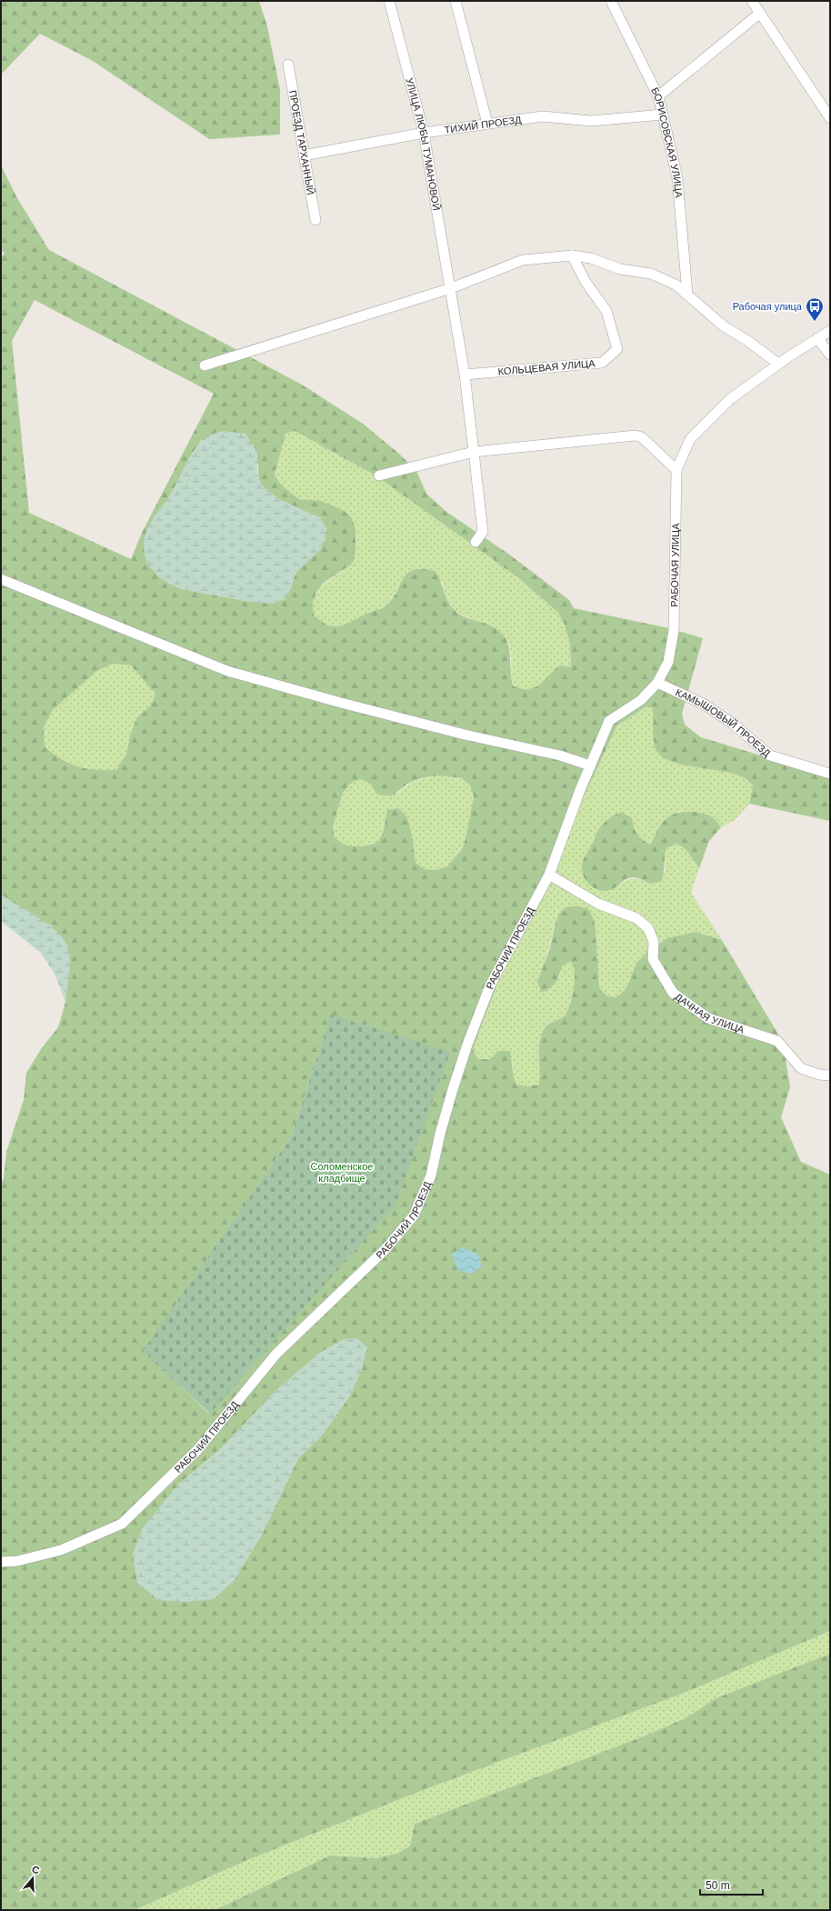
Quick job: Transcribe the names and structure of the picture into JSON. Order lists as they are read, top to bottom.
{
  "streets": {
    "street": [
      "ТИХИЙ ПРОЕЗД",
      "ПРОЕЗД ТАРХАННЫЙ",
      "БОРИСОВСКАЯ УЛИЦА",
      "УЛИЦА ЛЮБЫ ТУМАНОВОЙ",
      "КОЛЬЦЕВАЯ УЛИЦА",
      "РАБОЧАЯ УЛИЦА",
      "КАМЫШОВЫЙ ПРОЕЗД",
      "РАБОЧИЙ ПРОЕЗД",
      "ДАЧНАЯ УЛИЦА"
    ]
  },
  "crossings": [
    ["ТИХИЙ ПРОЕЗД", "ПРОЕЗД ТАРХАННЫЙ"],
    ["ТИХИЙ ПРОЕЗД", "БОРИСОВСКАЯ УЛИЦА"],
    ["ТИХИЙ ПРОЕЗД", "УЛИЦА ЛЮБЫ ТУМАНОВОЙ"],
    ["УЛИЦА ЛЮБЫ ТУМАНОВОЙ", "КОЛЬЦЕВАЯ УЛИЦА"],
    ["РАБОЧАЯ УЛИЦА", "КАМЫШОВЫЙ ПРОЕЗД"],
    ["РАБОЧАЯ УЛИЦА", "РАБОЧИЙ ПРОЕЗД"],
    ["РАБОЧИЙ ПРОЕЗД", "ДАЧНАЯ УЛИЦА"]
  ],
  "parks": ["Соломенское кладбище"],
  "places": {
    "bus stop": ["Рабочая улица"]
  },
  "scale_bar": "50 m",
  "north": "top"
}
